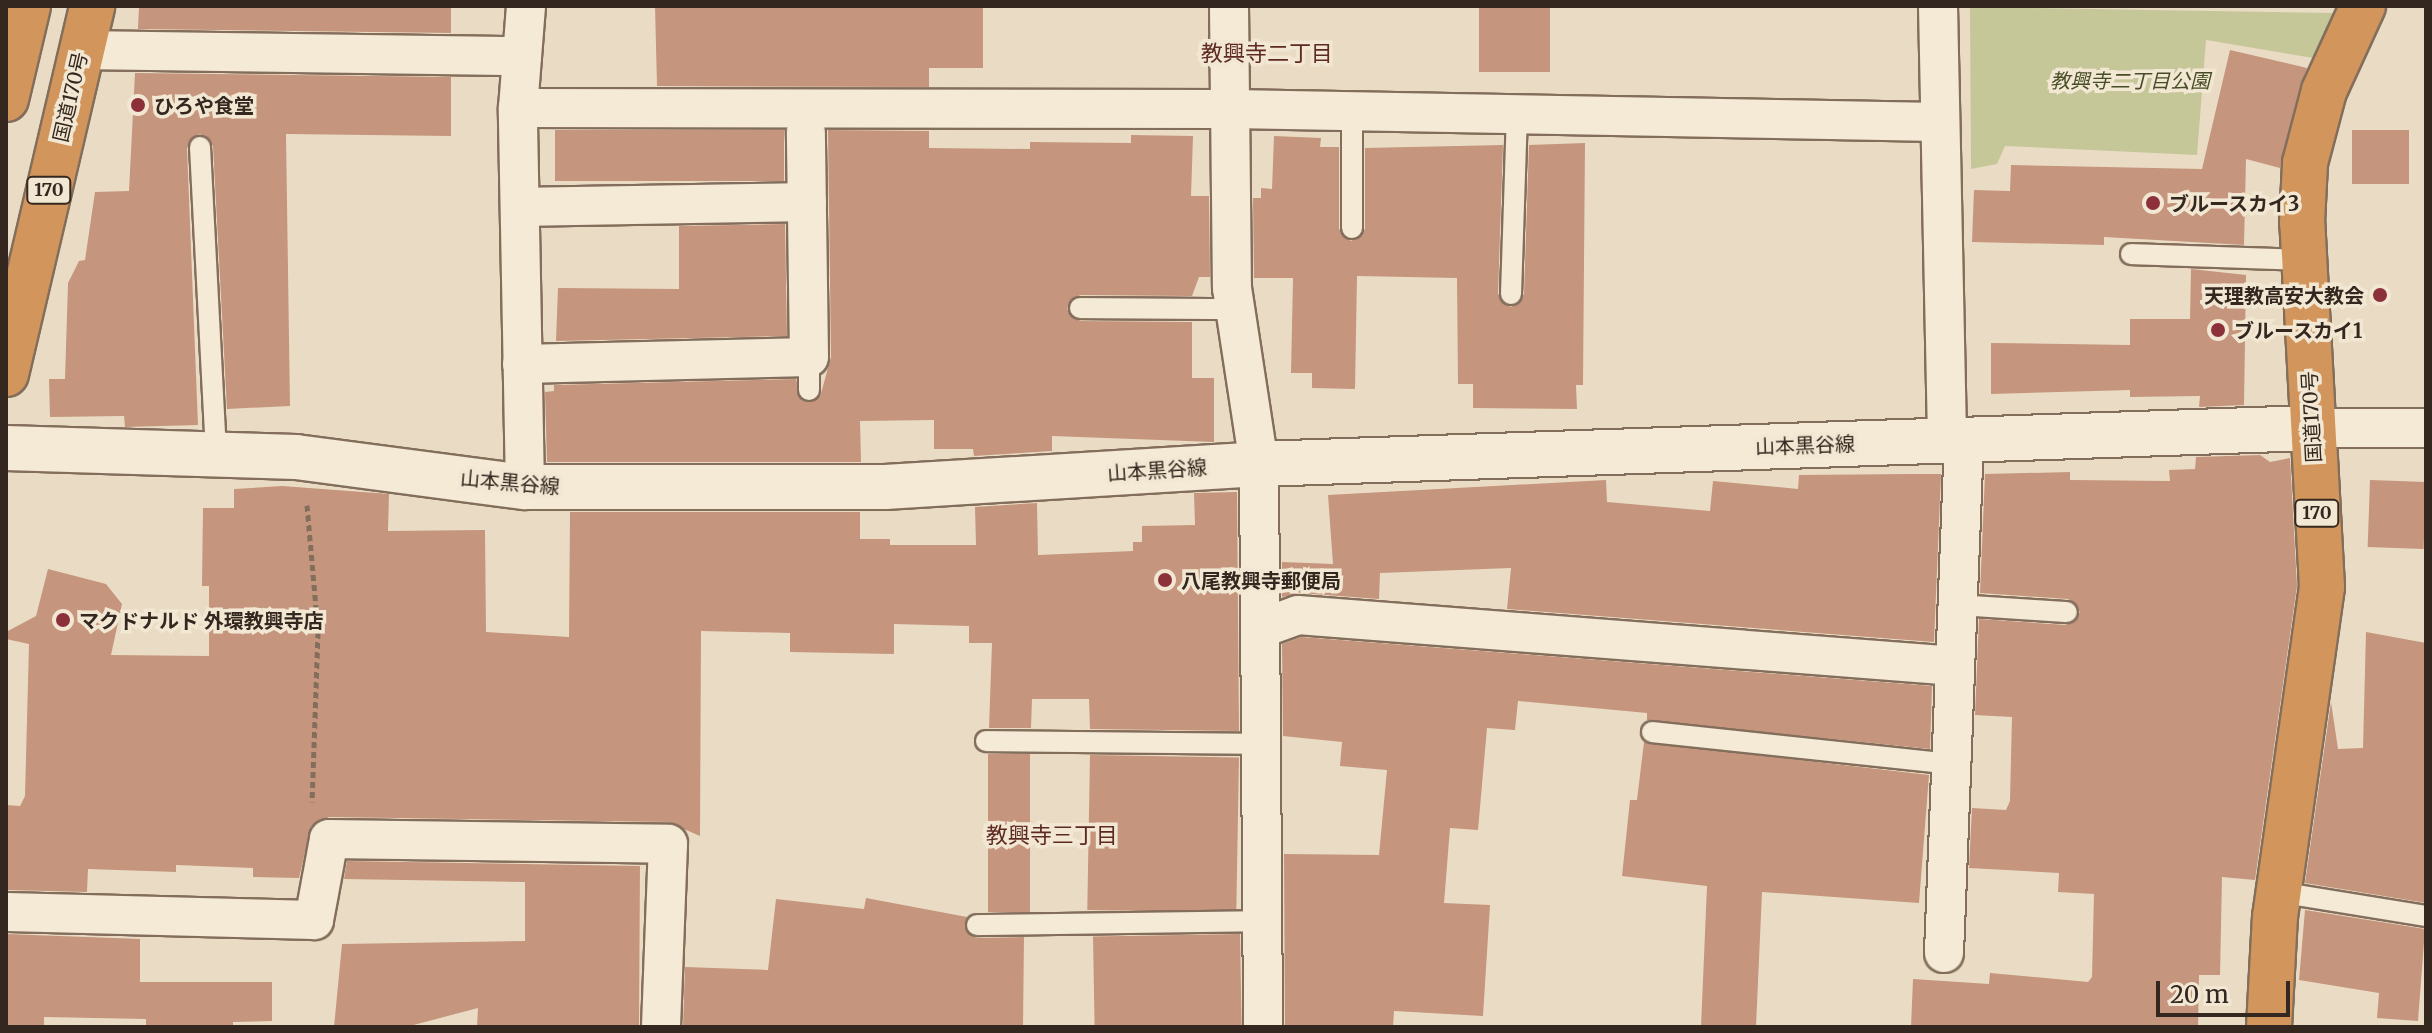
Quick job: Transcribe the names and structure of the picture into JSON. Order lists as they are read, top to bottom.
{
  "streets": {
    "highway": ["国道170号", "170"],
    "main road": ["山本黒谷線"]
  },
  "crossings": [
    ["国道170号", "山本黒谷線"]
  ],
  "districts": ["教興寺二丁目", "教興寺三丁目"],
  "parks": ["教興寺二丁目公園"],
  "places": [
    "ひろや食堂",
    "ブルースカイ3",
    "天理教高安大教会",
    "ブルースカイ1",
    "八尾教興寺郵便局",
    "マクドナルド 外環教興寺店"
  ],
  "scale_bar": "20 m"
}
